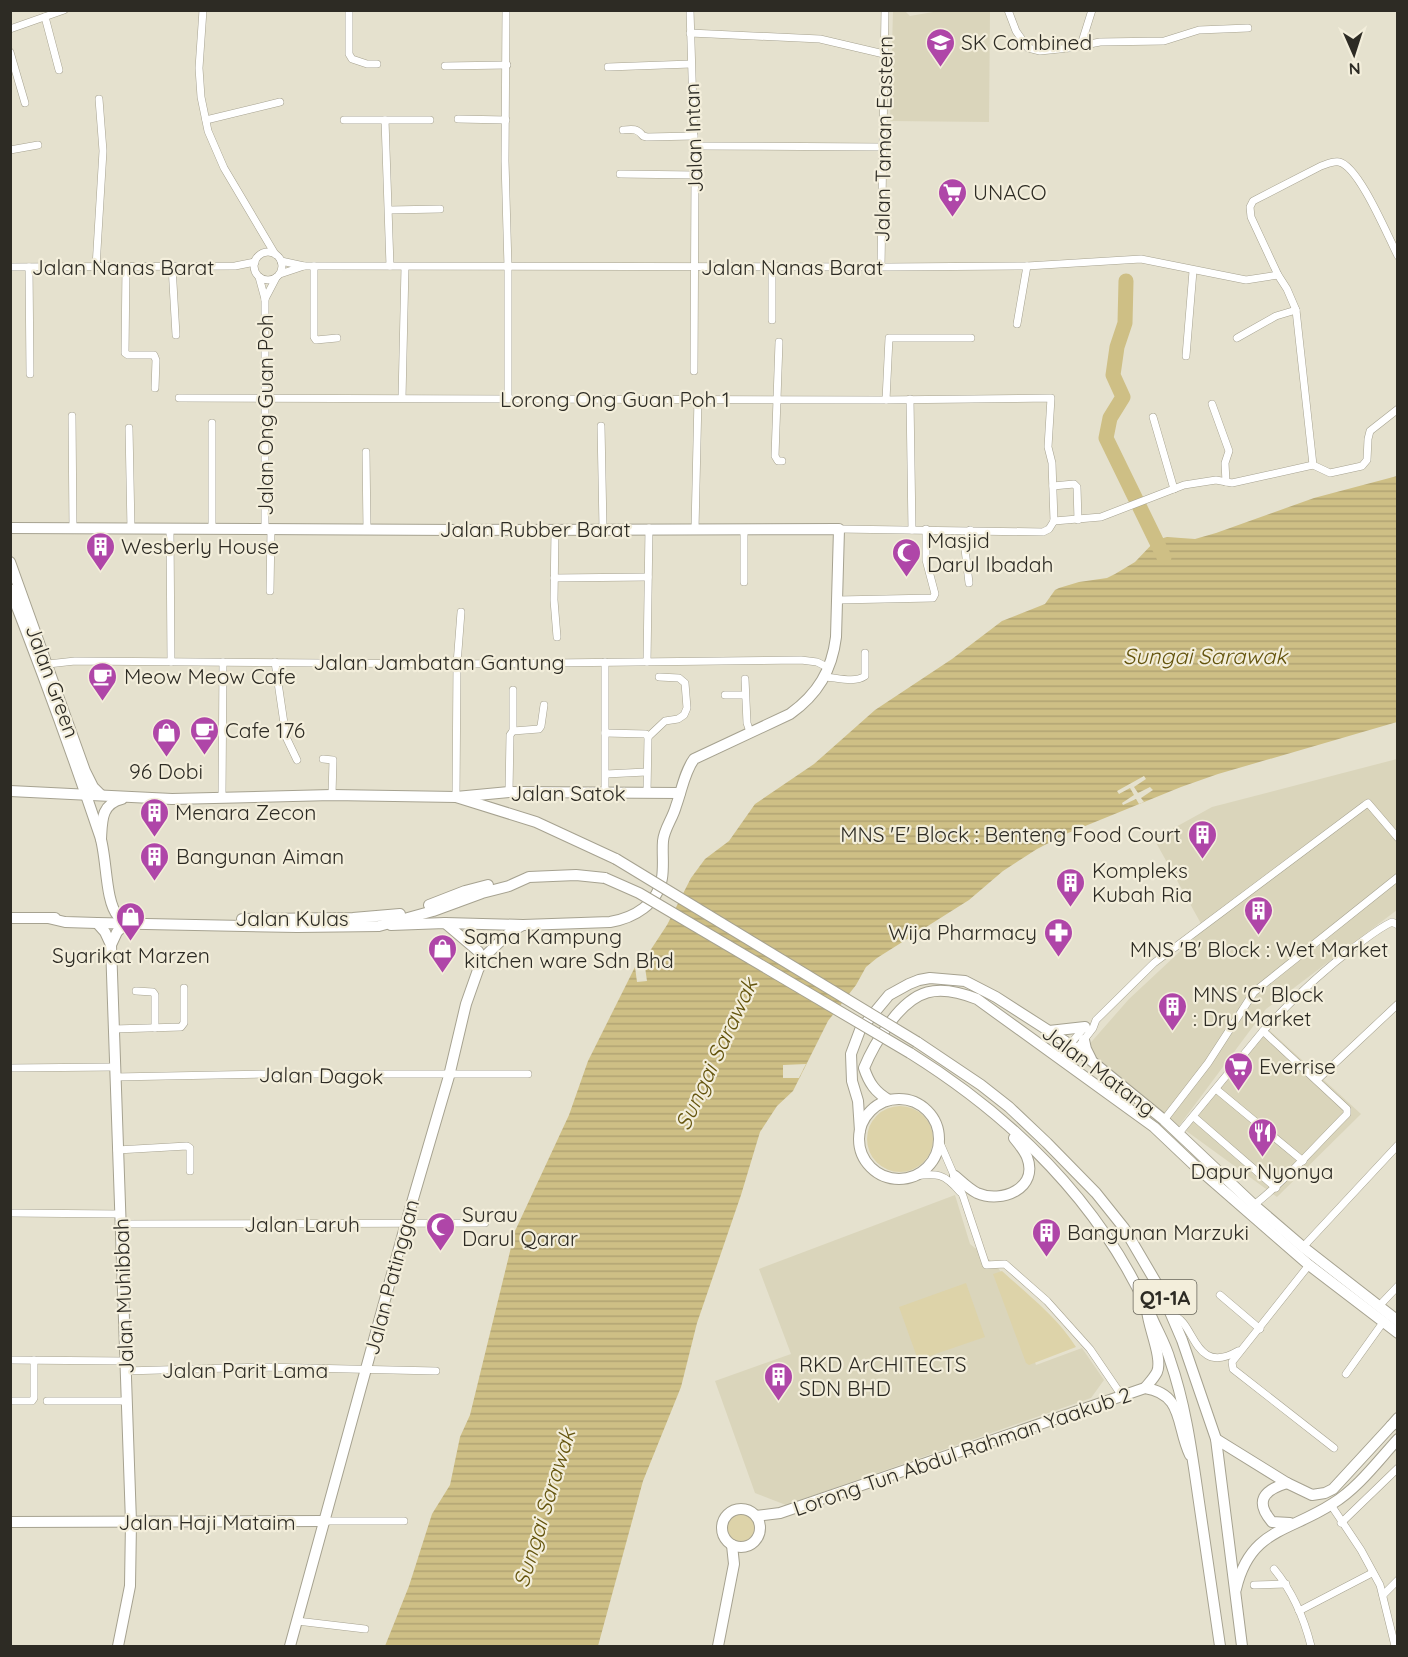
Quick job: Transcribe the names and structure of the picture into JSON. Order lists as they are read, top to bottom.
{
  "streets": {
    "main road": [
      "Jalan Rubber Barat",
      "Jalan Green",
      "Jalan Satok",
      "Jalan Kulas",
      "Jalan Matang",
      "Jalan Patinggan",
      "Jalan Muhibbah",
      "Q1-1A",
      "Lorong Tun Abdul Rahman Yaakub 2",
      "Jalan Haji Mataim"
    ],
    "street": [
      "Jalan Intan",
      "Jalan Taman Eastern",
      "Jalan Nanas Barat",
      "Lorong Ong Guan Poh 1",
      "Jalan Ong Guan Poh",
      "Jalan Jambatan Gantung",
      "Jalan Dagok",
      "Jalan Laruh",
      "Jalan Parit Lama"
    ]
  },
  "crossings": [
    ["Jalan Intan", "Jalan Nanas Barat"],
    ["Jalan Taman Eastern", "Jalan Nanas Barat"],
    ["Jalan Nanas Barat", "Jalan Ong Guan Poh"],
    ["Lorong Ong Guan Poh 1", "Jalan Ong Guan Poh"],
    ["Jalan Ong Guan Poh", "Jalan Rubber Barat"],
    ["Jalan Jambatan Gantung", "Jalan Green"],
    ["Jalan Jambatan Gantung", "Jalan Kulas"],
    ["Jalan Green", "Jalan Satok"],
    ["Jalan Satok", "Jalan Kulas"],
    ["Jalan Satok", "Q1-1A"],
    ["Jalan Kulas", "Jalan Patinggan"],
    ["Jalan Dagok", "Jalan Patinggan"],
    ["Jalan Dagok", "Jalan Muhibbah"],
    ["Jalan Laruh", "Jalan Patinggan"],
    ["Jalan Laruh", "Jalan Muhibbah"],
    ["Jalan Patinggan", "Jalan Parit Lama"],
    ["Jalan Patinggan", "Jalan Haji Mataim"],
    ["Jalan Muhibbah", "Jalan Parit Lama"],
    ["Jalan Muhibbah", "Jalan Haji Mataim"]
  ],
  "water": ["Sungai Sarawak"],
  "places": {
    "school or university": ["SK Combined"],
    "supermarket": ["UNACO", "Everrise"],
    "building": [
      "Wesberly House",
      "Menara Zecon",
      "MNS 'E' Block : Benteng Food Court",
      "Bangunan Aiman",
      "Kompleks Kubah Ria",
      "MNS 'B' Block : Wet Market",
      "MNS 'C' Block : Dry Market",
      "Bangunan Marzuki",
      "RKD ArCHITECTS SDN BHD"
    ],
    "mosque": ["Masjid Darul Ibadah", "Surau Darul Qarar"],
    "cafe": ["Meow Meow Cafe", "Cafe 176"],
    "shop": ["96 Dobi", "Syarikat Marzen", "Sama Kampung kitchen ware Sdn Bhd"],
    "pharmacy": ["Wija Pharmacy"],
    "restaurant": ["Dapur Nyonya"]
  },
  "north": "bottom"
}
